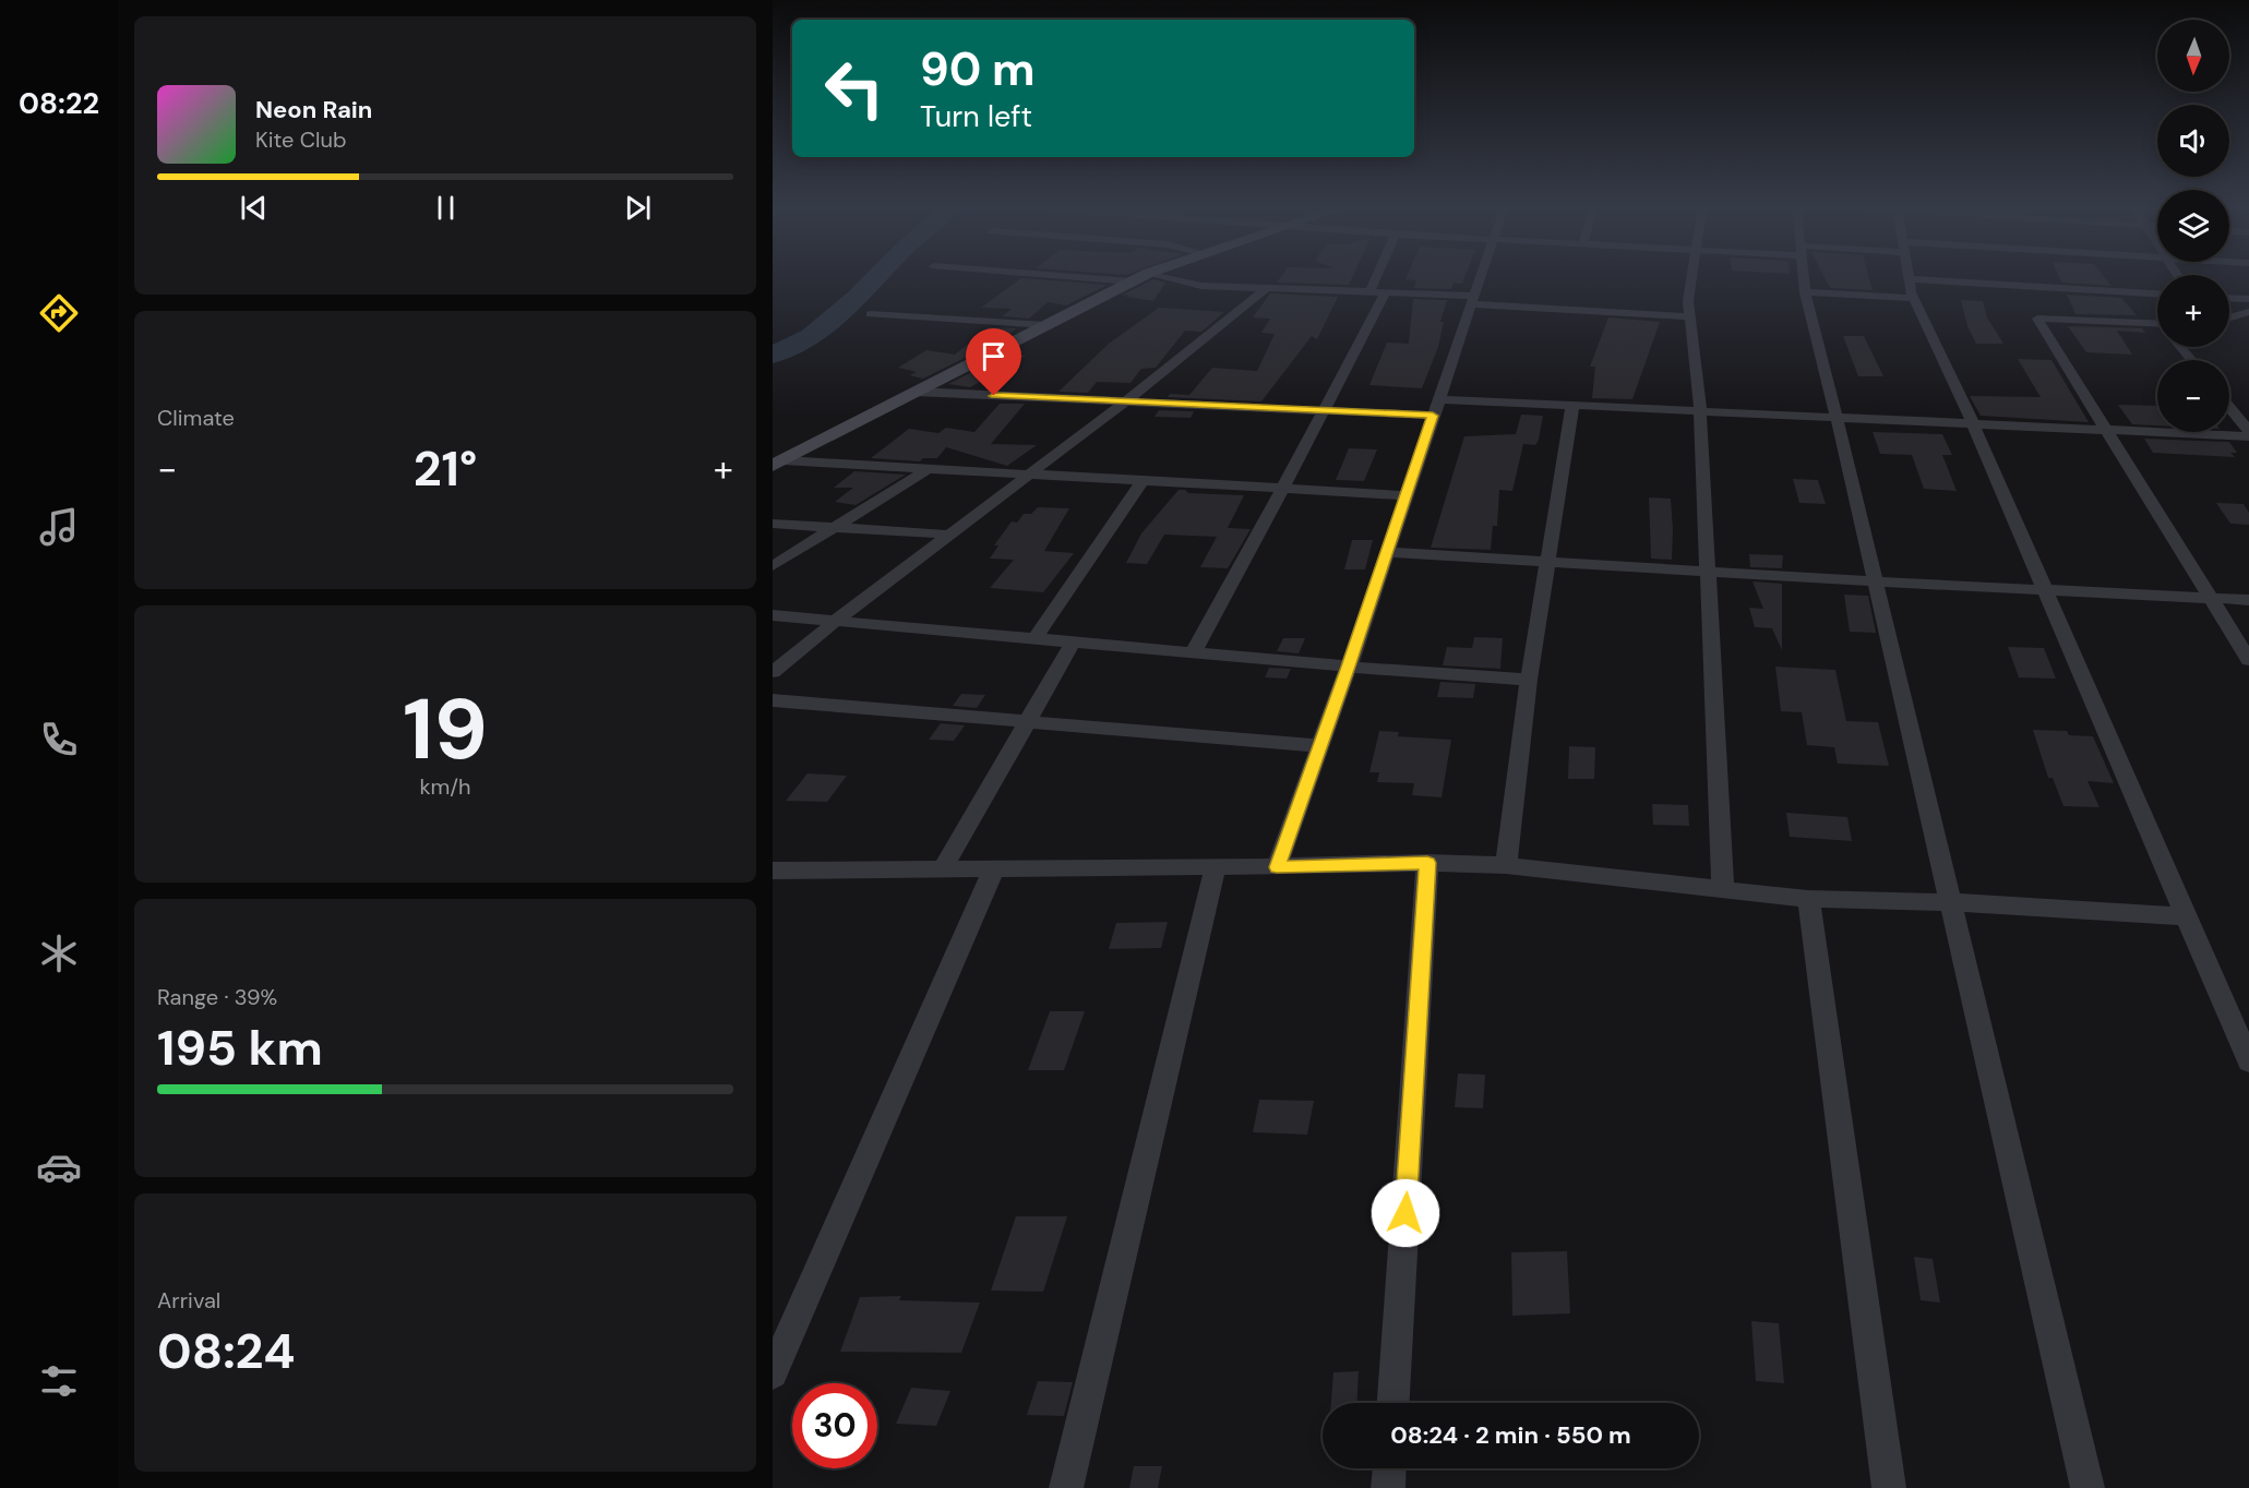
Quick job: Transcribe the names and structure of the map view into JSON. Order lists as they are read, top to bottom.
{
  "north": "bottom",
  "page": {
    "tabs": "08:22",
    "map_buttons": ["+", "−"],
    "turn": ["90 m", "Turn left"],
    "song": ["Neon Rain", "Kite Club"],
    "tile": [
      "Climate",
      ["19", "km/h"],
      ["Range · 39%", "195 km"],
      ["Arrival", "08:24"]
    ],
    "heat": ["−", "21°", "+"],
    "limit": "30",
    "trip": "08:24 · 2 min · 550 m"
  }
}
